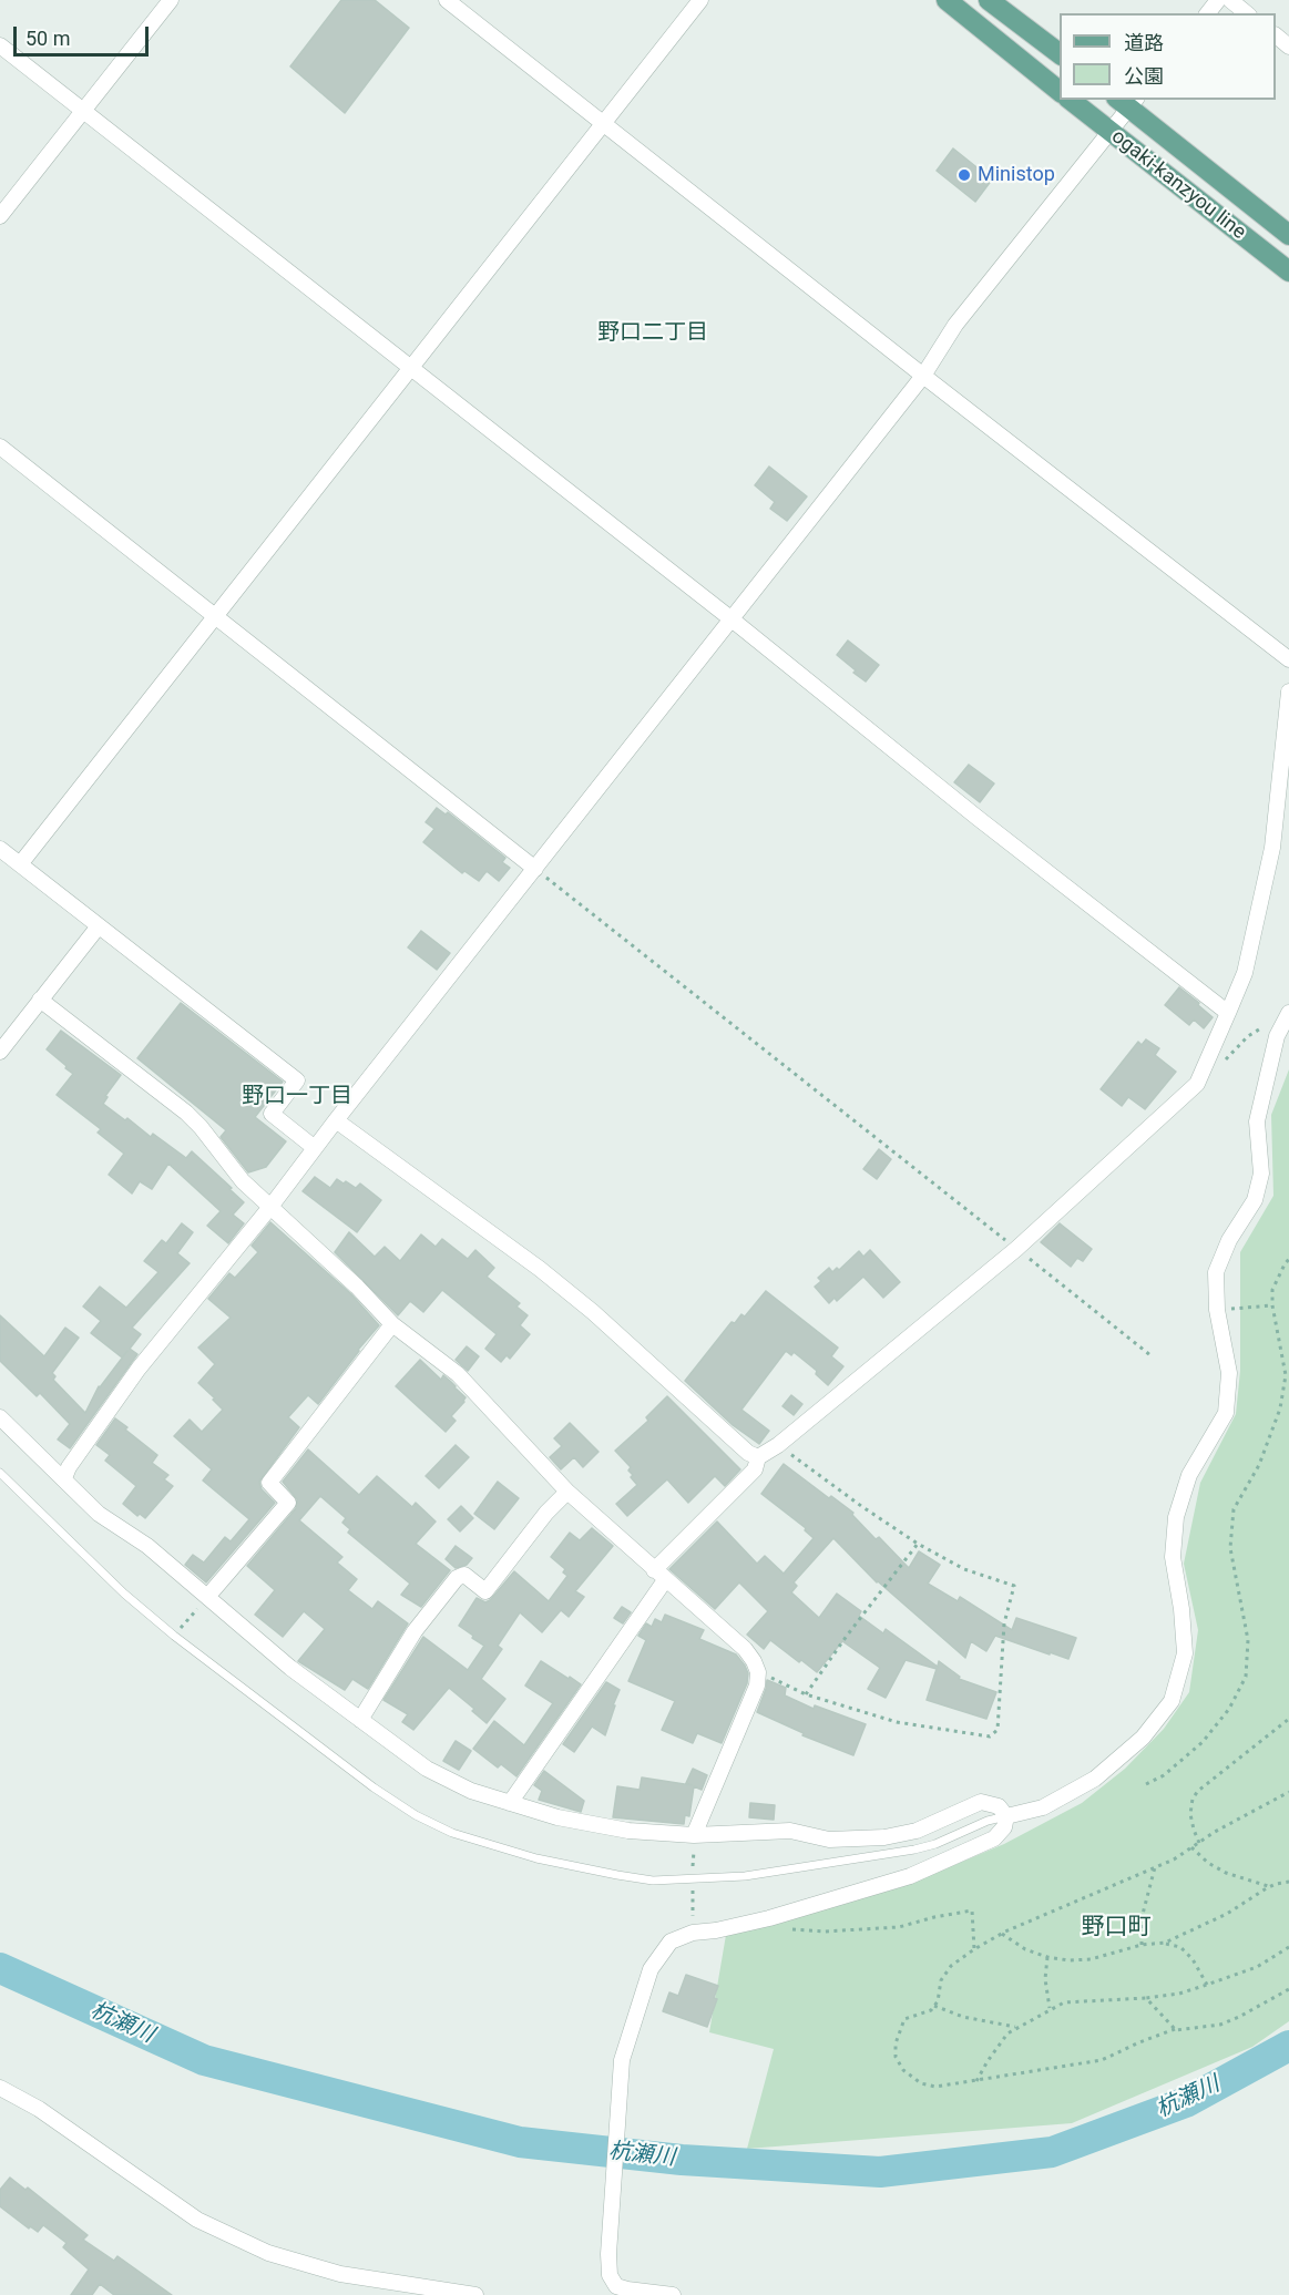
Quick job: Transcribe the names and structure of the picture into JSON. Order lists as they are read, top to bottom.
{
  "streets": {
    "main road": ["ogaki-kanzyou line"]
  },
  "districts": ["野口二丁目", "野口一丁目", "野口町"],
  "water": ["杭瀬川"],
  "places": ["Ministop"],
  "legend": ["道路", "公園"],
  "scale_bar": "50 m"
}
